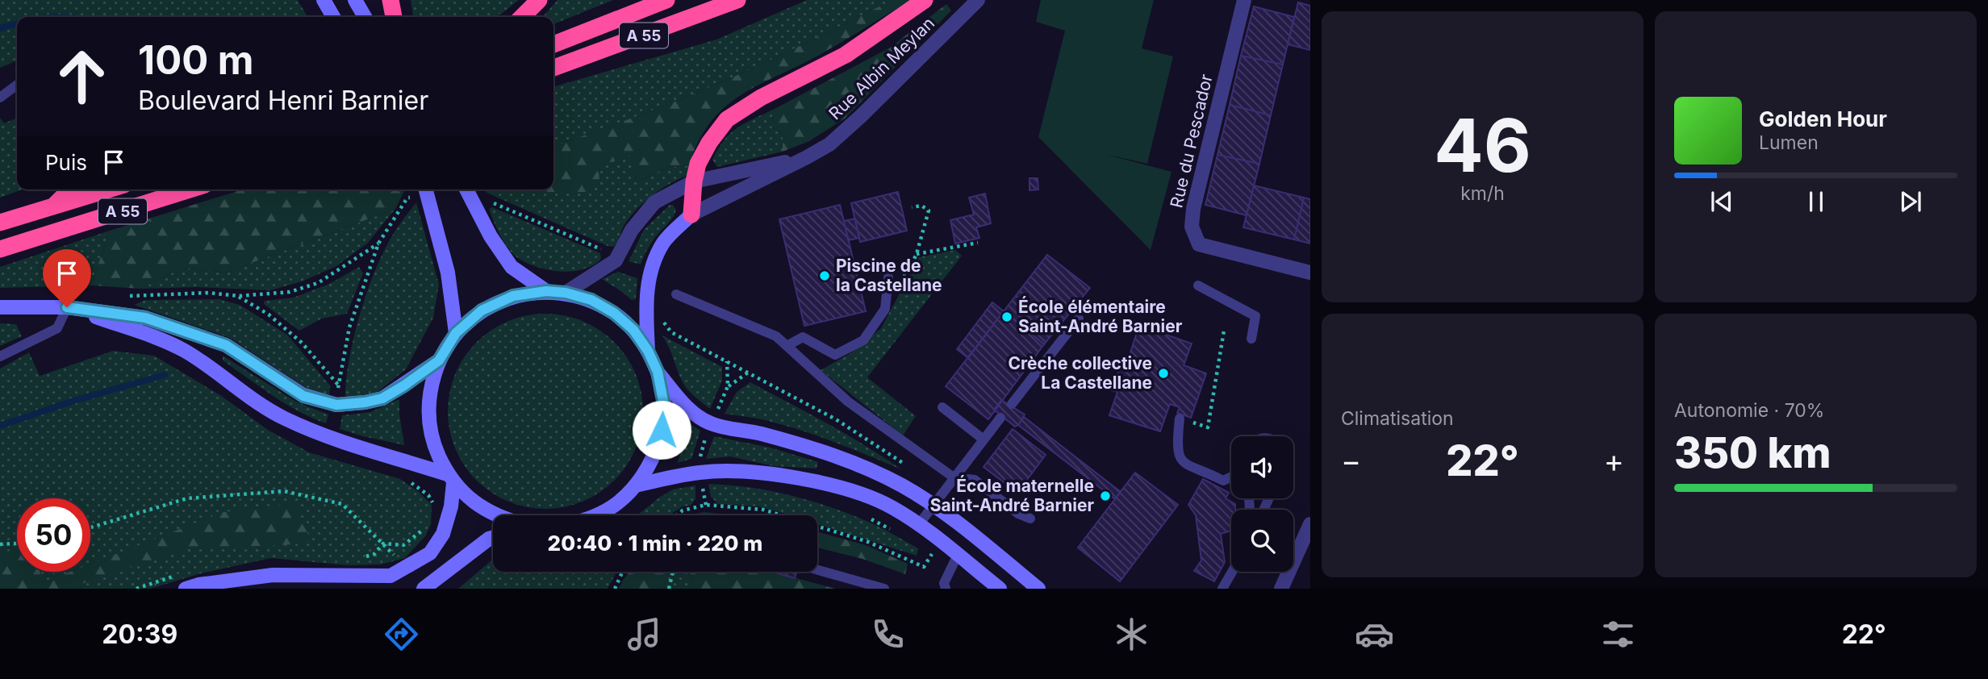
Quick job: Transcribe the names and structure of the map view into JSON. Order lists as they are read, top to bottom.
{
  "streets": {
    "highway": ["A 55"],
    "main road": ["Rue Albin Meylan"],
    "street": ["Rue du Pescador"]
  },
  "places": [
    "Piscine de la Castellane",
    "École élémentaire Saint-André Barnier",
    "Crèche collective La Castellane",
    "École maternelle Saint-André Barnier"
  ],
  "page": {
    "tile": [
      ["46", "km/h"],
      "Climatisation",
      ["Autonomie · 70%", "350 km"]
    ],
    "turn": ["100 m", "Boulevard Henri Barnier"],
    "song": ["Golden Hour", "Lumen"],
    "then": "Puis",
    "heat": ["−", "22°", "+"],
    "limit": "50",
    "trip": "20:40 · 1 min · 220 m",
    "tabs": ["20:39", "22°"]
  }
}
